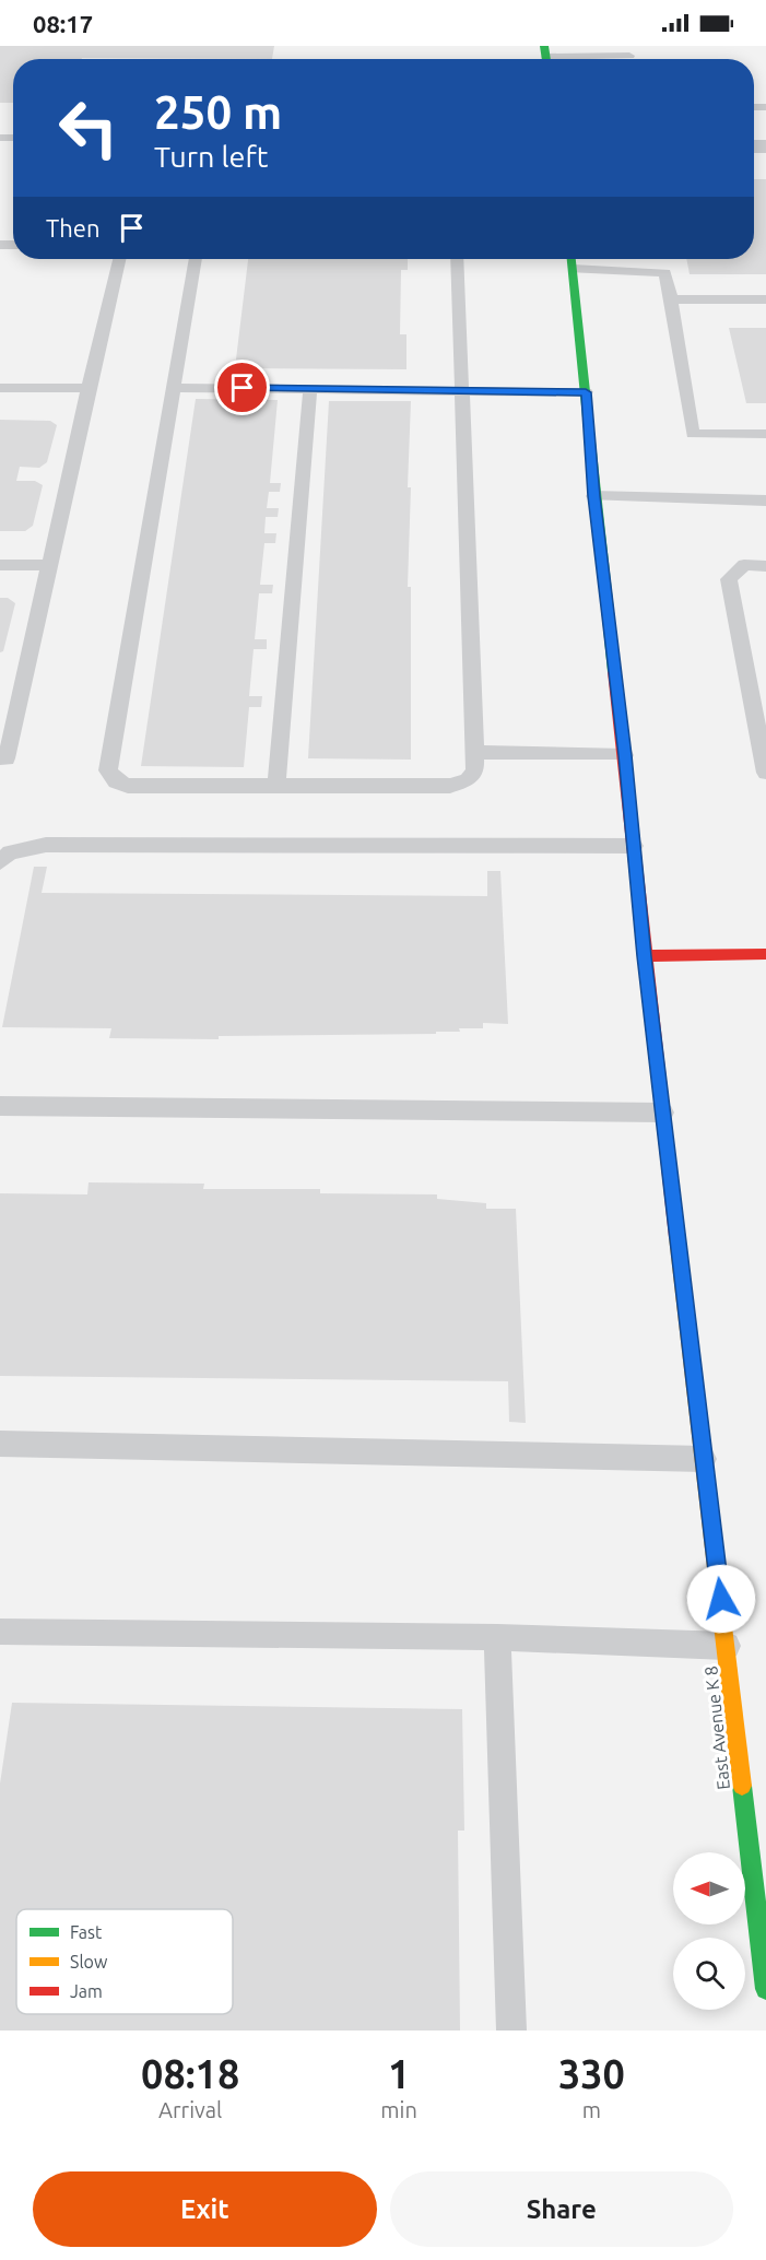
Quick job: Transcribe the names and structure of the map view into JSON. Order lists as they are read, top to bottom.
{
  "streets": {
    "street": ["East Avenue K 8"]
  },
  "legend": ["Fast", "Slow", "Jam"],
  "north": "left",
  "page": {
    "status": "08:17",
    "turn": ["250 m", "Turn left"],
    "then": "Then",
    "eta": [
      "08:18",
      "Arrival",
      "1",
      "min",
      "330",
      "m"
    ],
    "buttons": ["Exit", "Share"]
  }
}
